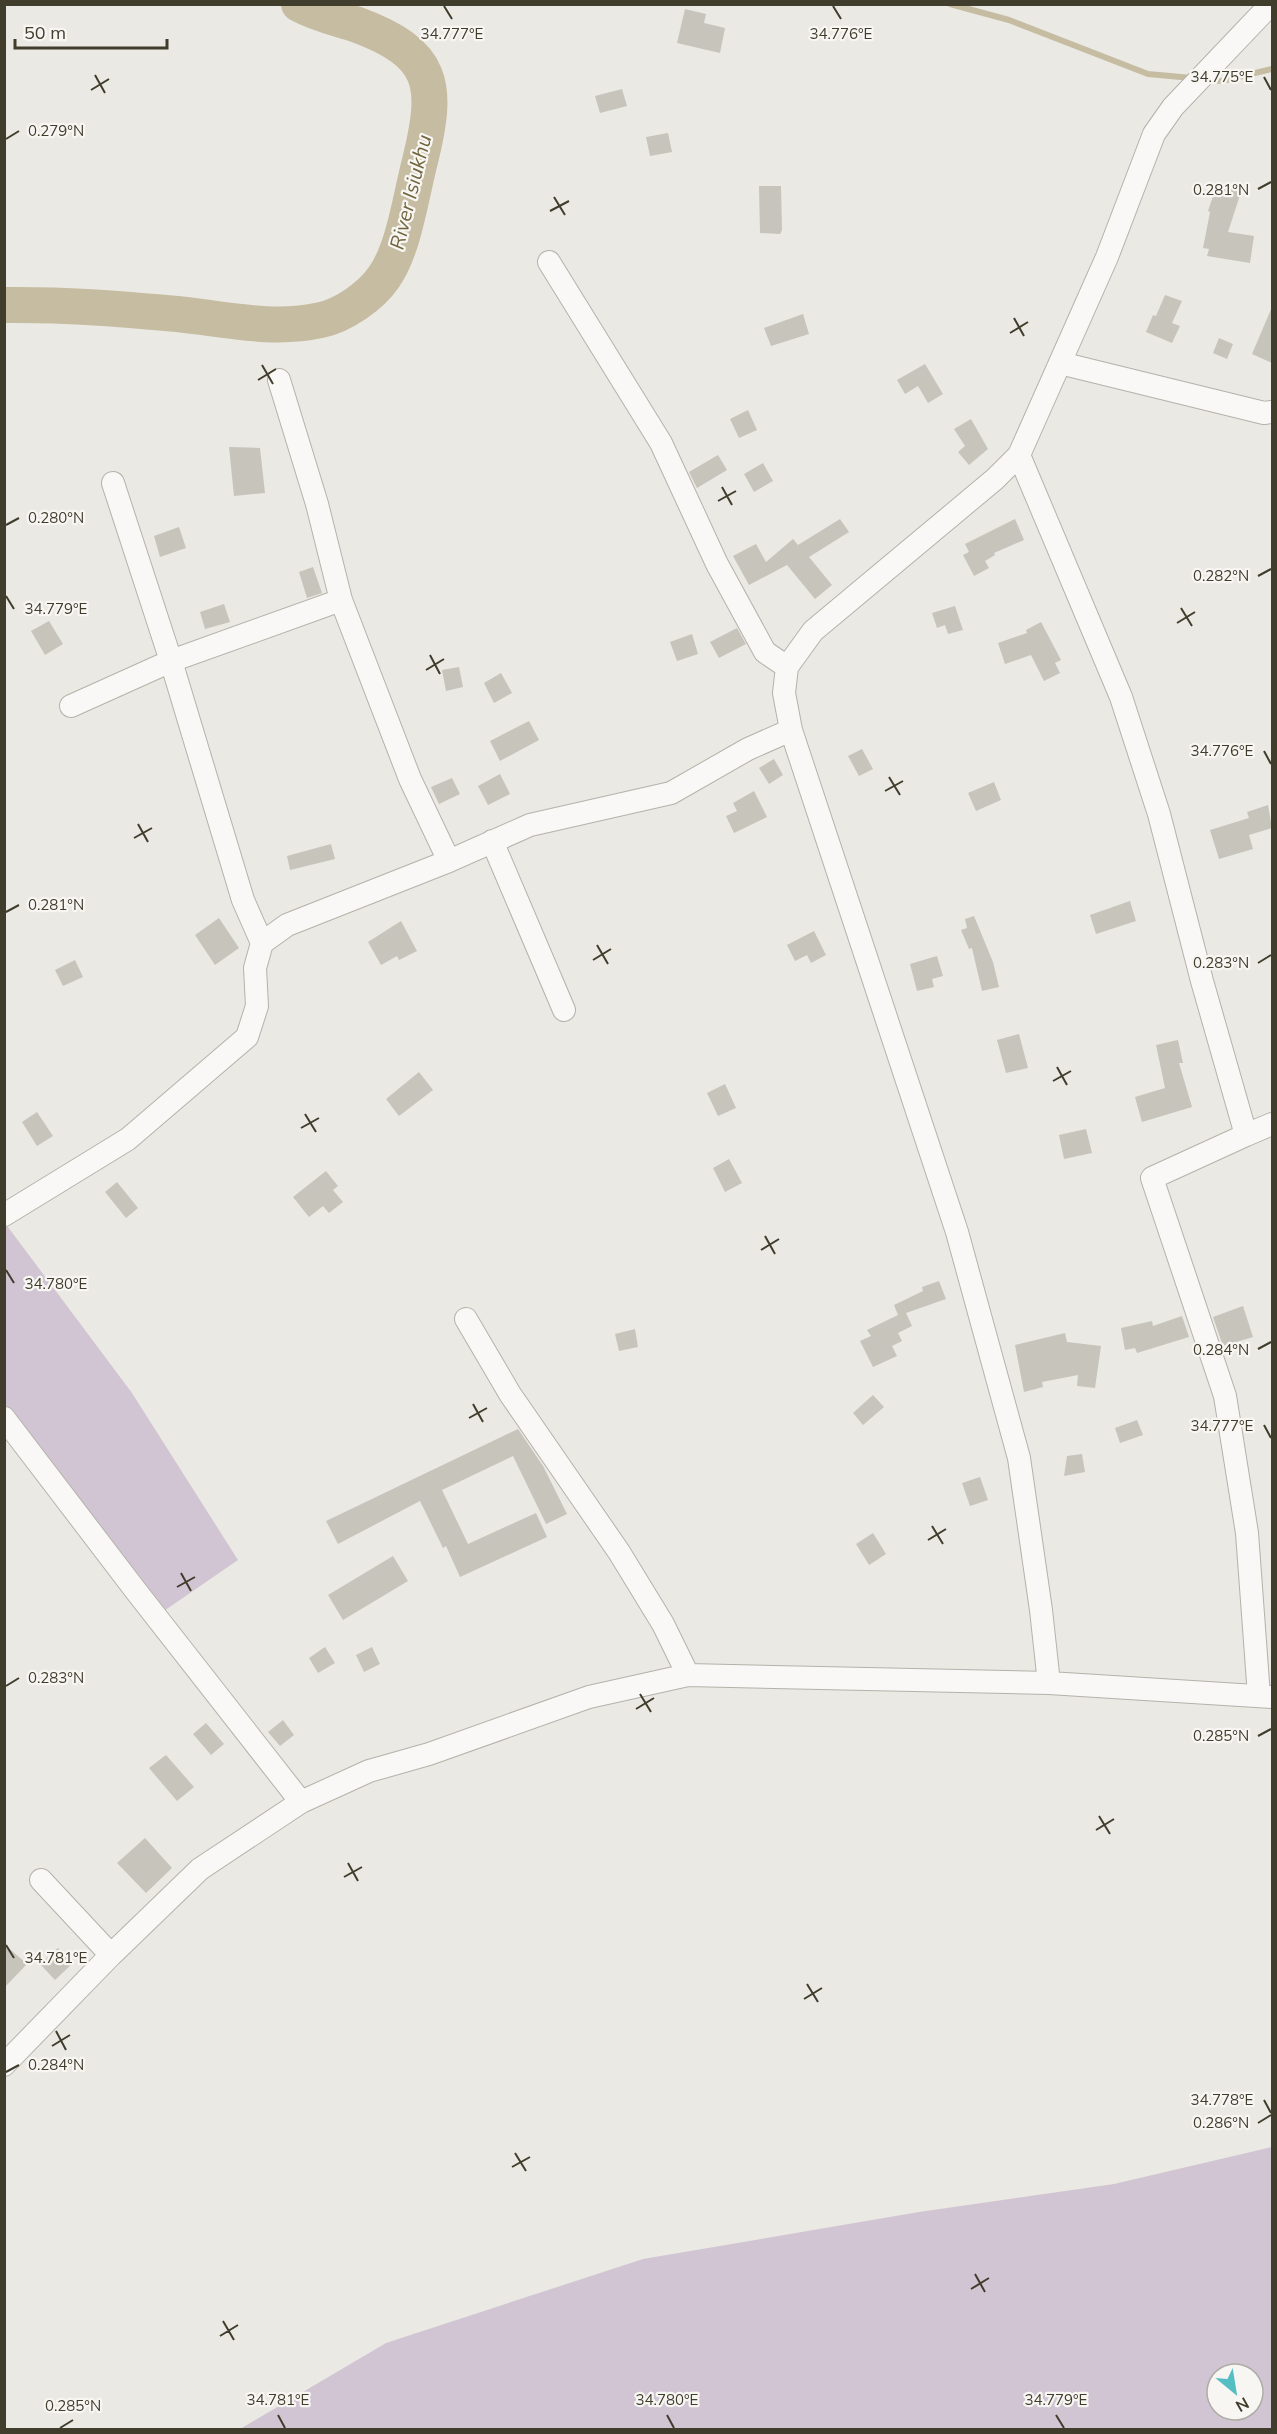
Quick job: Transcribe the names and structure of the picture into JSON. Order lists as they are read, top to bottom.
{
  "water": ["River Isiukhu"],
  "scale_bar": "50 m",
  "north": "bottom right",
  "coordinates": [
    "34.777°E",
    "34.776°E",
    "34.775°E",
    "0.279°N",
    "0.281°N",
    "0.280°N",
    "0.282°N",
    "34.779°E",
    "0.283°N",
    "34.780°E",
    "0.284°N",
    "0.285°N",
    "34.781°E",
    "34.778°E",
    "0.286°N"
  ]
}
